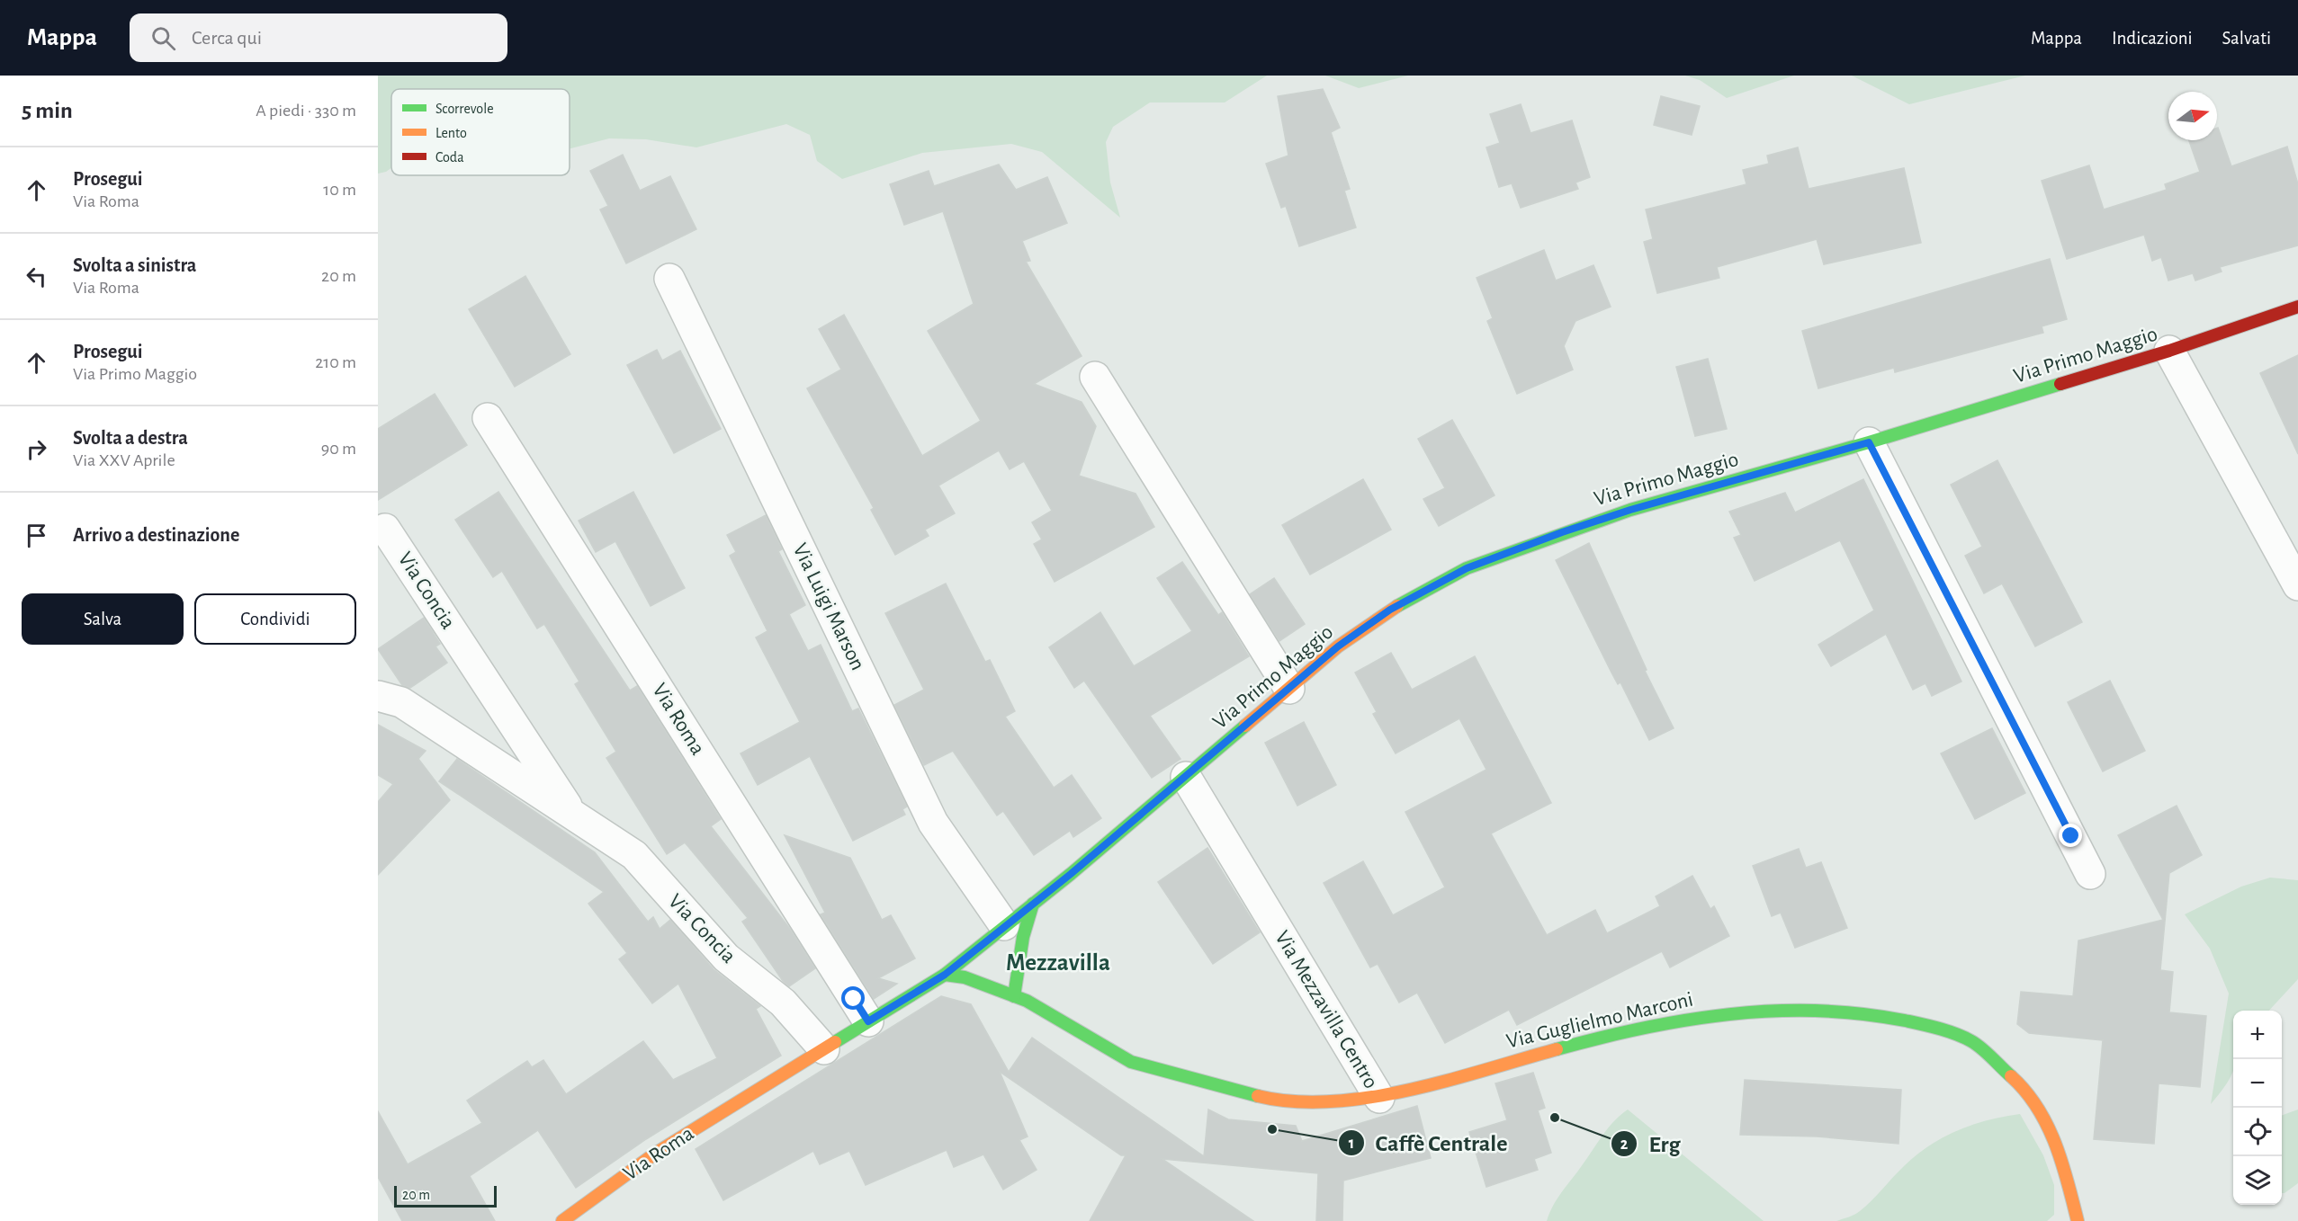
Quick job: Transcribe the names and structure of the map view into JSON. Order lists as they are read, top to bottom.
{
  "streets": {
    "main road": [
      "Via Primo Maggio",
      "Via Roma",
      "Via Mezzavilla Centro",
      "Via Guglielmo Marconi"
    ],
    "street": ["Via Concia", "Via Luigi Marson"]
  },
  "crossings": [
    ["Via Primo Maggio", "Via Luigi Marson"],
    ["Via Primo Maggio", "Via Roma"],
    ["Via Primo Maggio", "Via Mezzavilla Centro"],
    ["Via Concia", "Via Roma"],
    ["Via Roma", "Via Mezzavilla Centro"],
    ["Via Mezzavilla Centro", "Via Guglielmo Marconi"]
  ],
  "districts": ["Mezzavilla"],
  "places": ["Erg", "Caffè Centrale"],
  "legend": ["Scorrevole", "Lento", "Coda"],
  "scale_bar": "20 m",
  "north": "right",
  "page": {
    "header": "Mappa",
    "search": "Cerca qui",
    "nav": ["Mappa", "Indicazioni", "Salvati"],
    "heading": ["5 min", "A piedi · 330 m"],
    "list": [
      ["Prosegui", "Via Roma", "10 m"],
      ["Svolta a sinistra", "Via Roma", "20 m"],
      ["Prosegui", "Via Primo Maggio", "210 m"],
      ["Svolta a destra", "Via XXV Aprile", "90 m"],
      "Arrivo a destinazione"
    ],
    "buttons": ["Salva", "Condividi"],
    "map_buttons": ["+", "−"],
    "scale": "20 m"
  }
}
